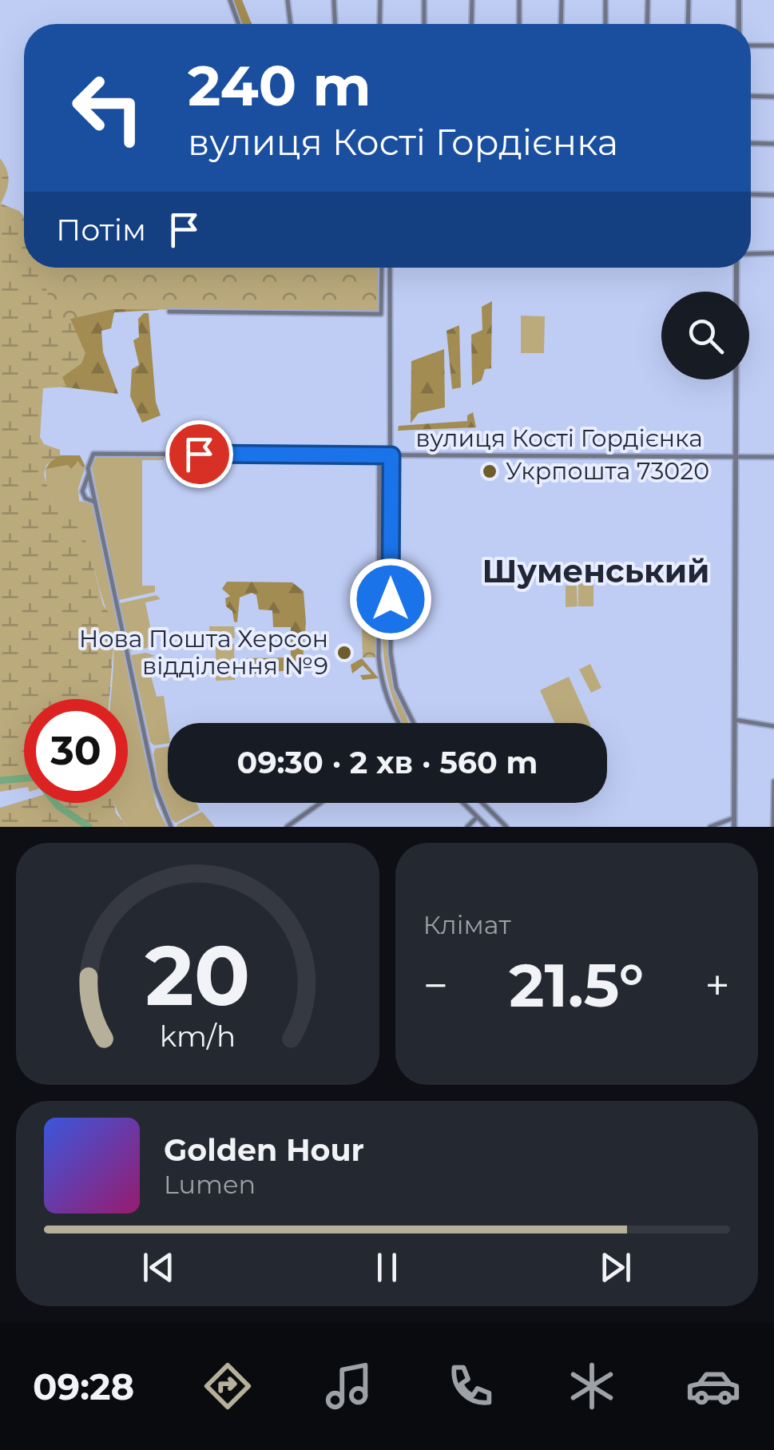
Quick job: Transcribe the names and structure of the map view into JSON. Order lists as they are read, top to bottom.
{
  "streets": {
    "street": ["вулиця Кості Гордієнка"]
  },
  "districts": ["Шуменський"],
  "places": ["Укрпошта 73020", "Нова Пошта Херсон відділення №9"],
  "page": {
    "turn": ["240 m", "вулиця Кості Гордієнка"],
    "then": "Потім",
    "limit": "30",
    "trip": "09:30 · 2 хв · 560 m",
    "tile": "Клімат",
    "heat": ["−", "21.5°", "+"],
    "song": ["Golden Hour", "Lumen"],
    "tabs": "09:28",
    "gauge": ["20", "km/h"]
  }
}
